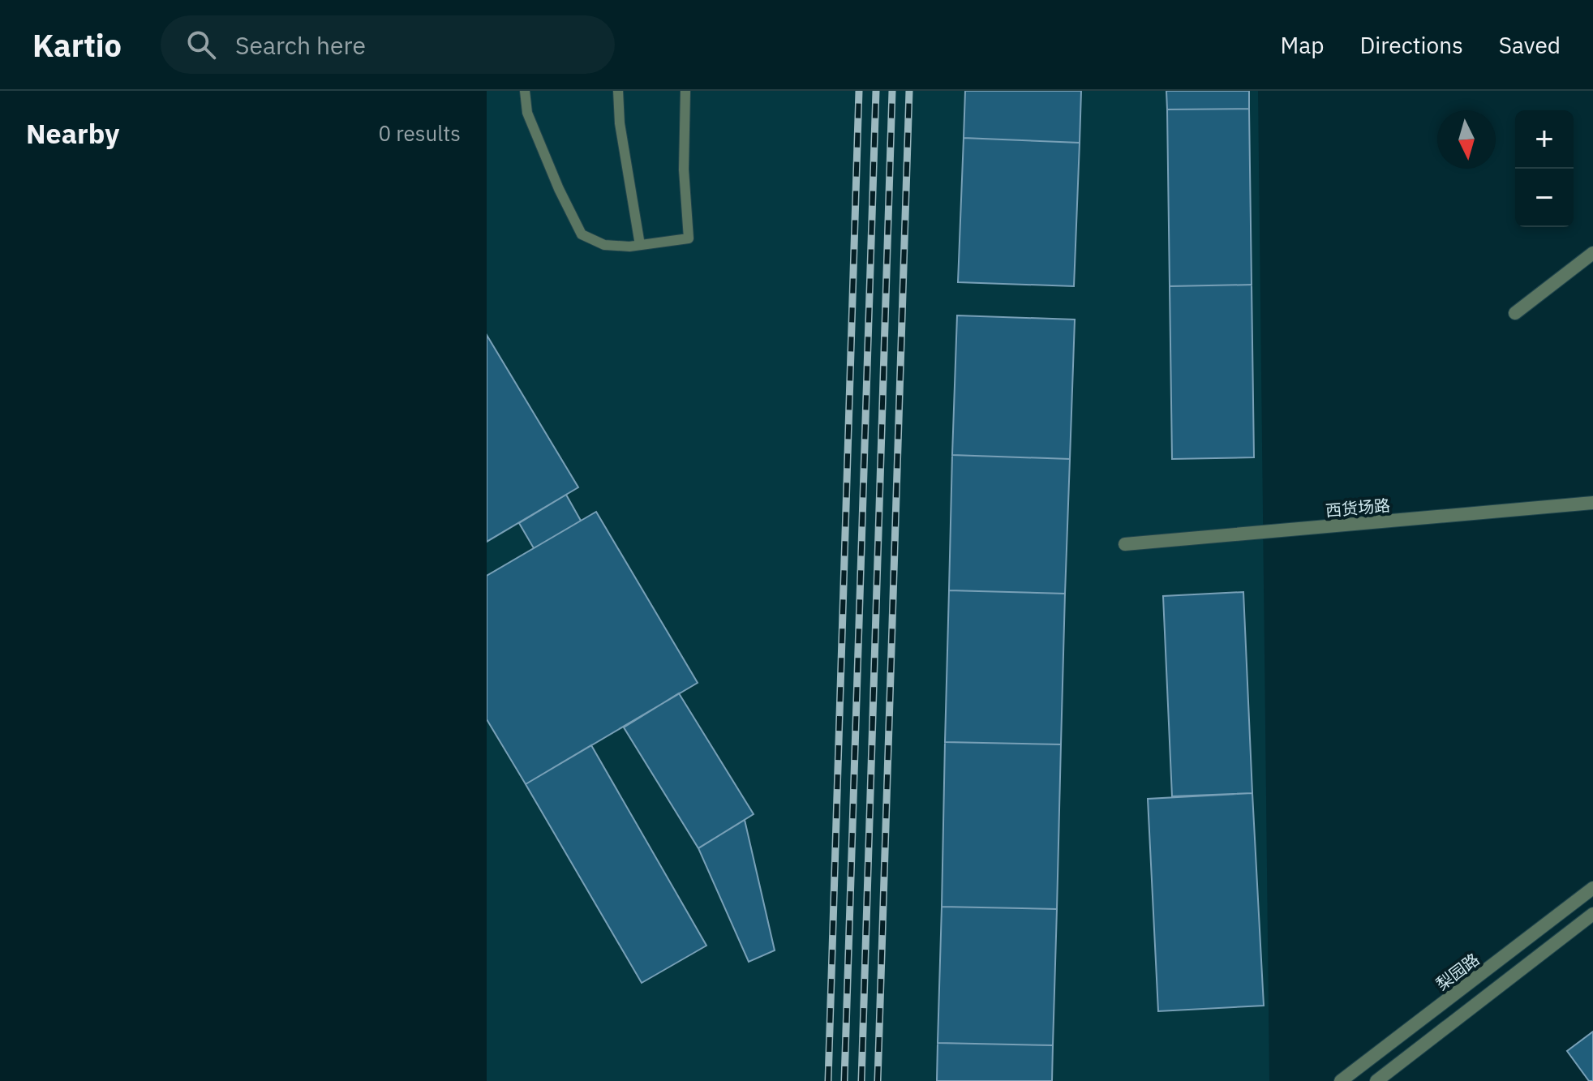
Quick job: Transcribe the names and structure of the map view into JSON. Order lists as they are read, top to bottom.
{
  "streets": {
    "street": ["西货场路", "梨园路"]
  },
  "north": "bottom",
  "page": {
    "header": "Kartio",
    "search": "Search here",
    "nav": ["Map", "Directions", "Saved"],
    "heading": ["Nearby", "0 results"],
    "map_buttons": ["+", "−"]
  }
}
